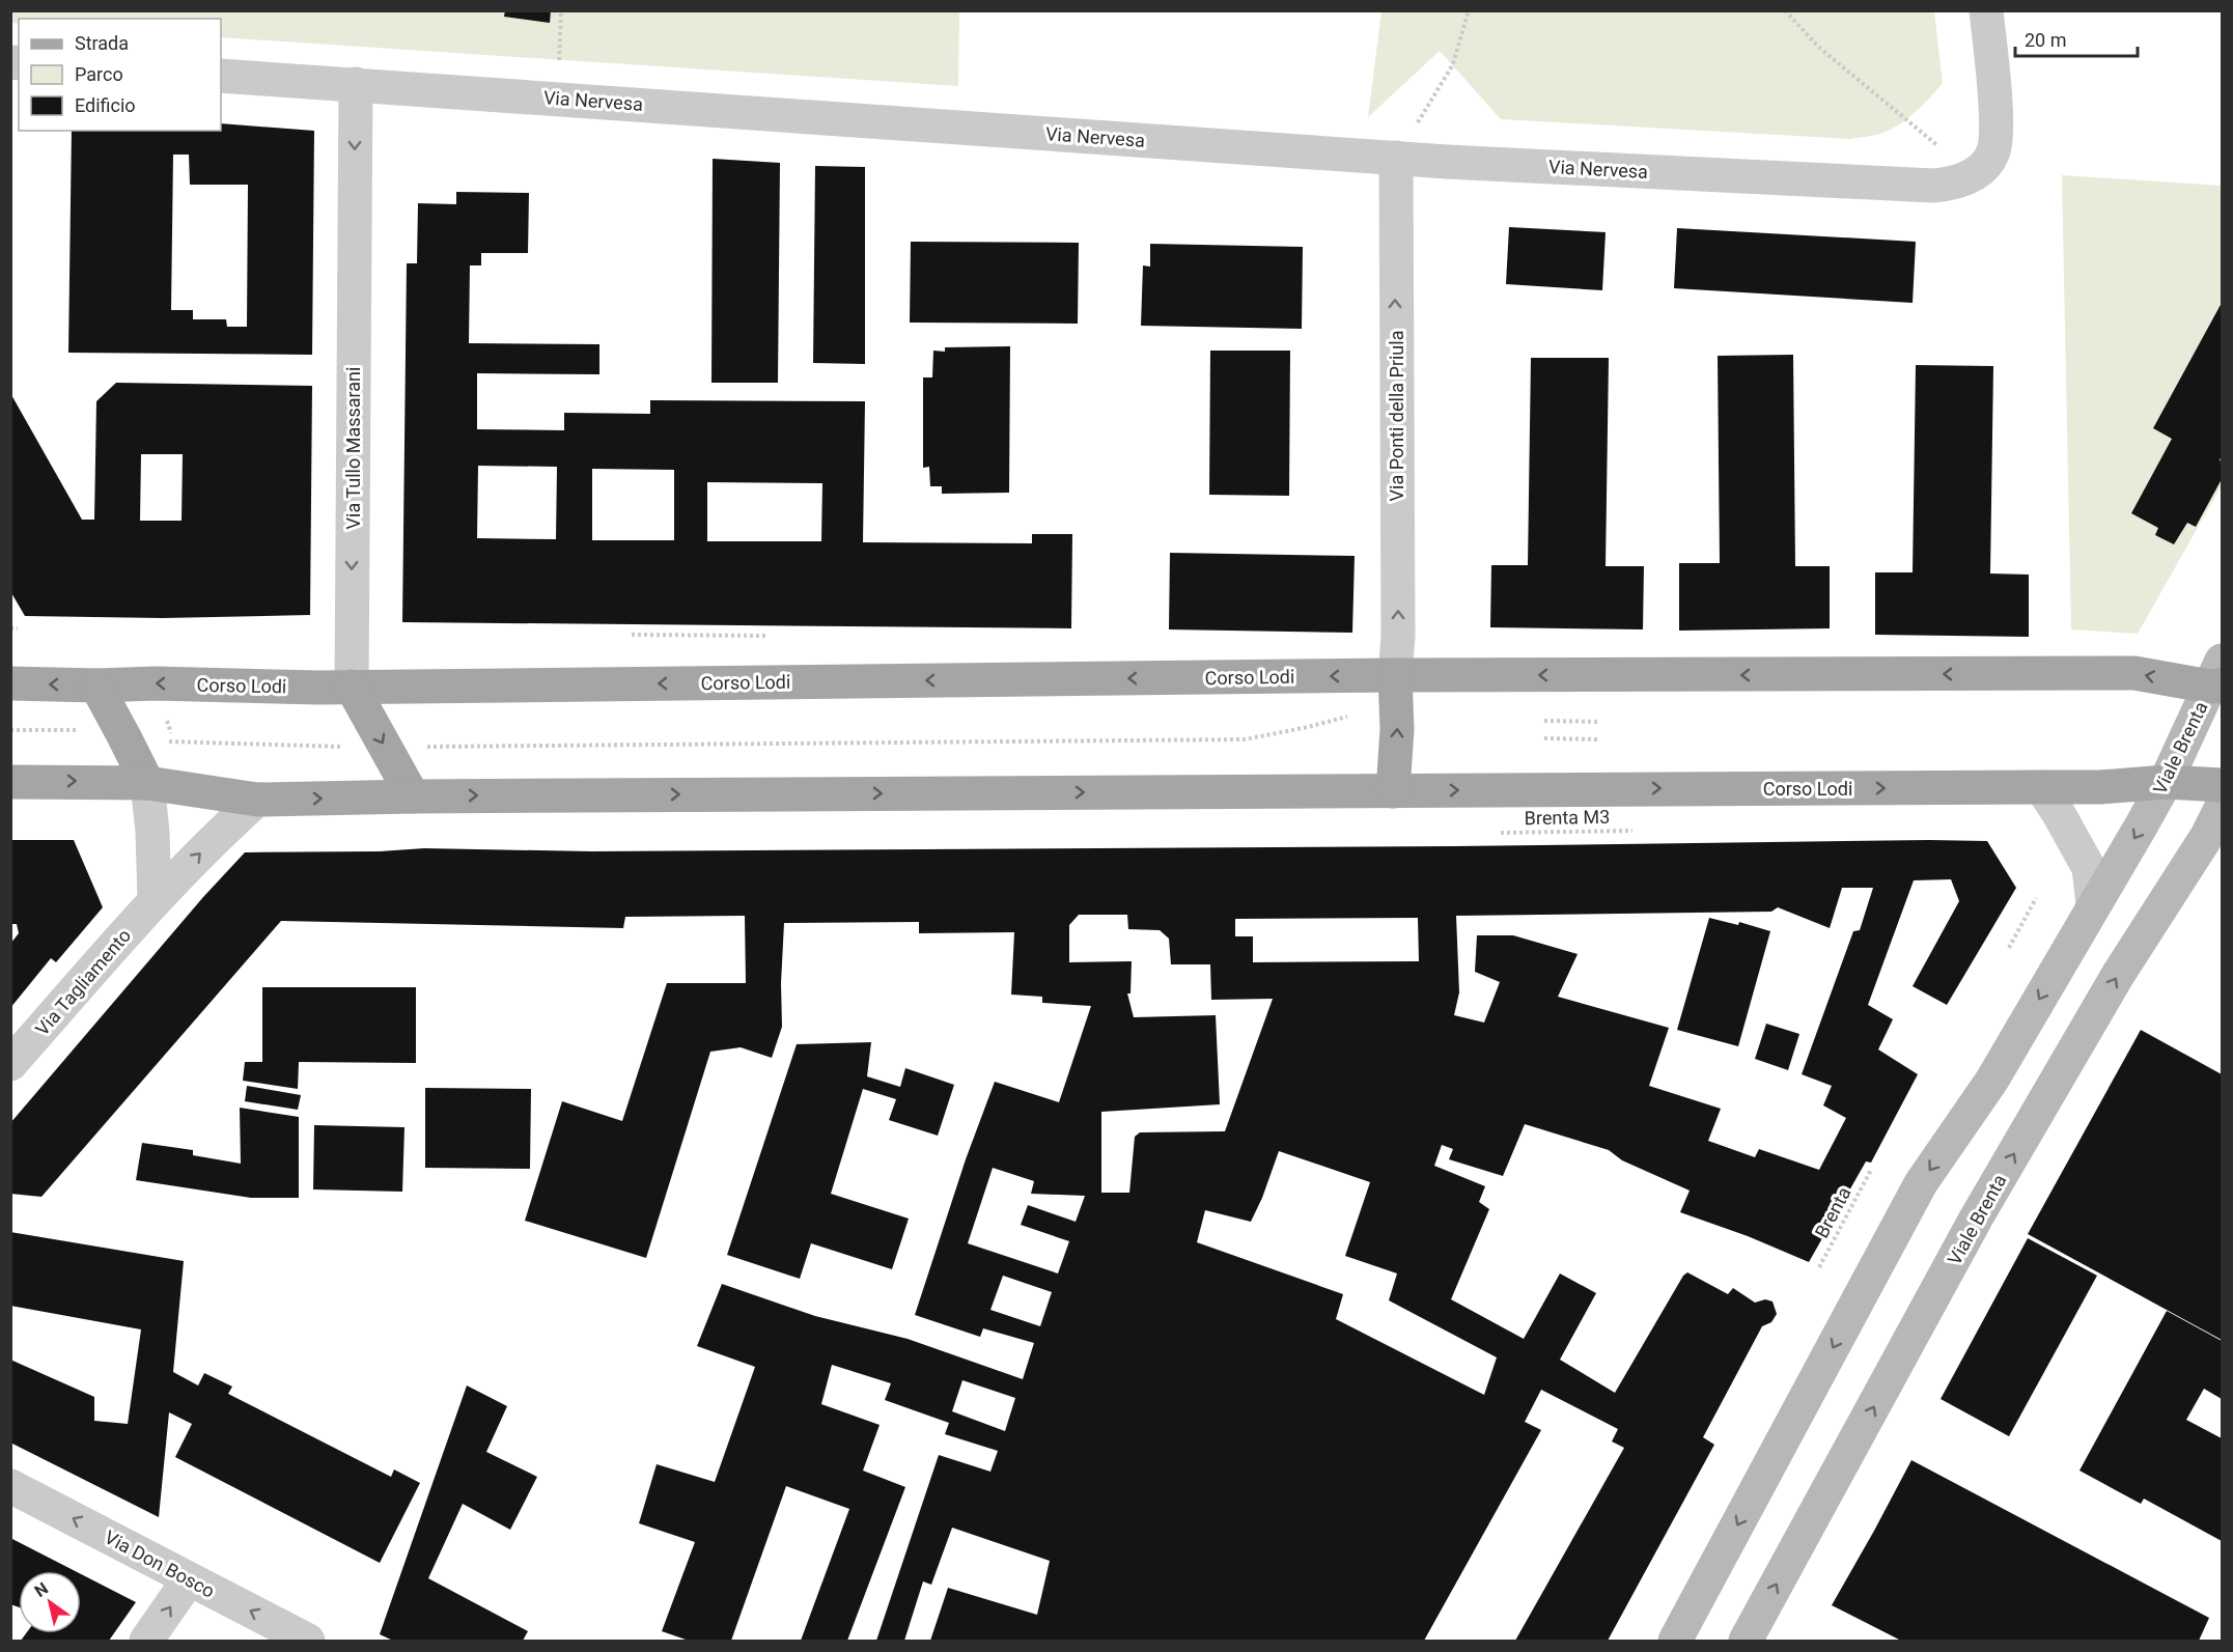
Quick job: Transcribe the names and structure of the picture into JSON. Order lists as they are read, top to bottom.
{
  "streets": {
    "main road": ["Via Tullo Massarani", "Corso Lodi"],
    "street": [
      "Via Nervesa",
      "Via Ponti della Priula",
      "Viale Brenta",
      "Via Tagliamento",
      "Via Don Bosco"
    ],
    "path": ["Brenta M3", "Brenta"]
  },
  "crossings": [
    ["Via Nervesa", "Via Ponti della Priula"],
    ["Via Nervesa", "Via Tullo Massarani"],
    ["Via Ponti della Priula", "Corso Lodi"],
    ["Via Tullo Massarani", "Corso Lodi"],
    ["Corso Lodi", "Viale Brenta"],
    ["Corso Lodi", "Via Tagliamento"]
  ],
  "one_way": [
    "Via Ponti della Priula",
    "Via Tullo Massarani",
    "Via Tagliamento",
    "Via Don Bosco"
  ],
  "legend": ["Strada", "Parco", "Edificio"],
  "scale_bar": "20 m",
  "north": "top left"
}
